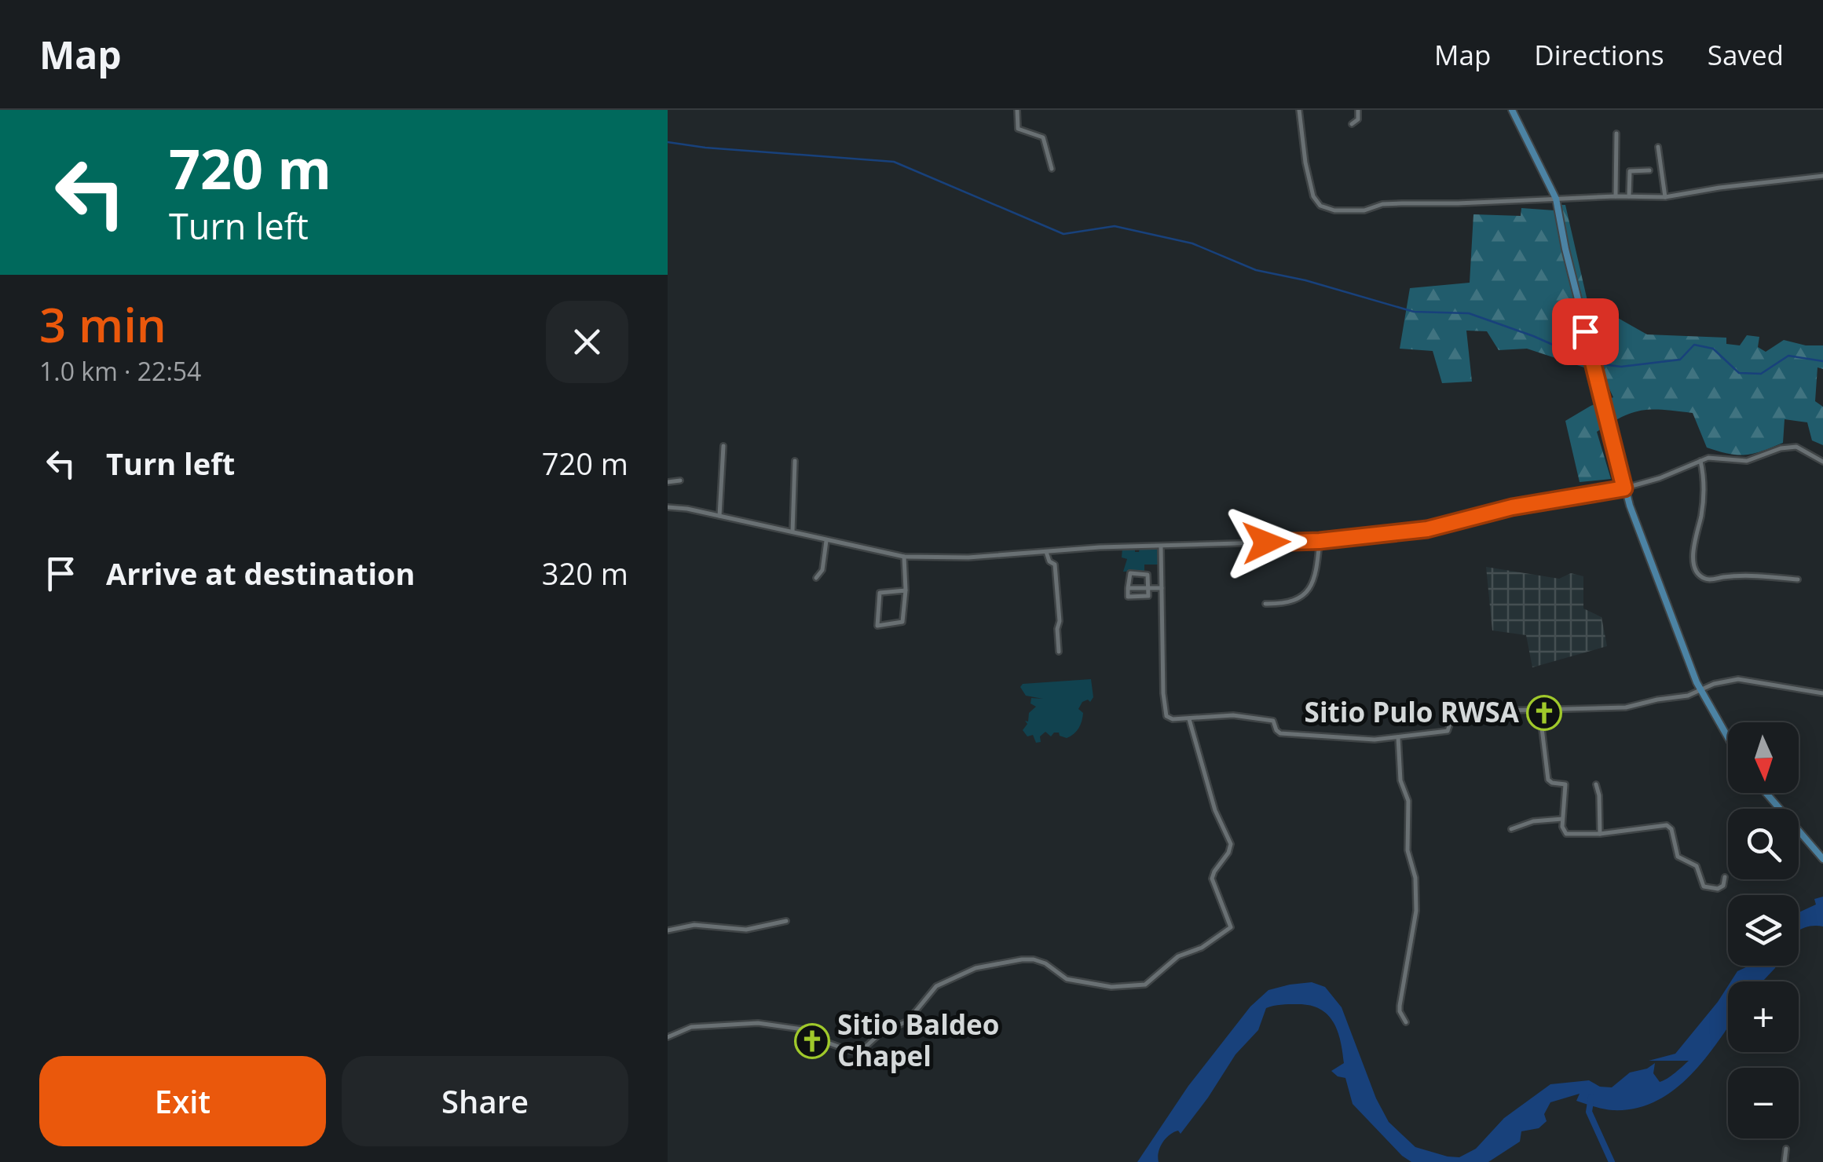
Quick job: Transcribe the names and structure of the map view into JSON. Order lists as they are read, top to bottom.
{
  "places": {
    "church": ["Sitio Pulo RWSA", "Sitio Baldeo Chapel"]
  },
  "north": "bottom",
  "page": {
    "header": "Map",
    "nav": ["Map", "Directions", "Saved"],
    "turn": ["720 m", "Turn left"],
    "heading": ["3 min", "1.0 km · 22:54"],
    "list": [
      {
        "name": "Turn left",
        "value": "720 m"
      },
      {
        "name": "Arrive at destination",
        "value": "320 m"
      }
    ],
    "map_buttons": ["+", "−"],
    "buttons": ["Exit", "Share"]
  }
}
